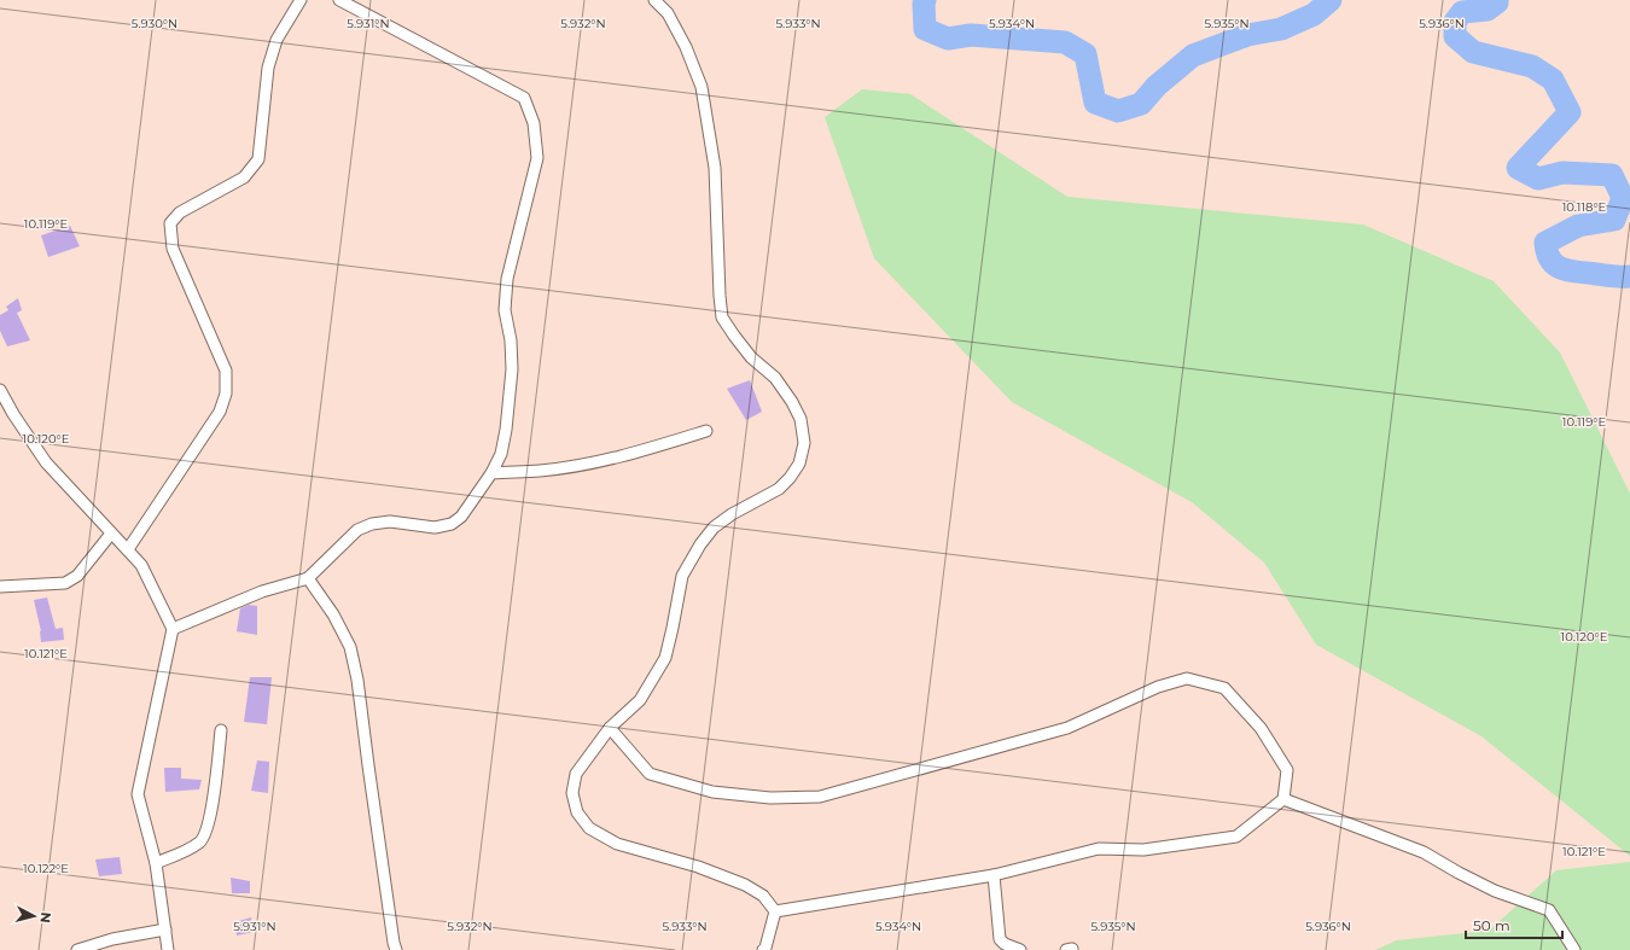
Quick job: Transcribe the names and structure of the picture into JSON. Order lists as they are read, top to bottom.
{
  "scale_bar": "50 m",
  "north": "right",
  "coordinates": [
    "5.930°N",
    "5.931°N",
    "5.932°N",
    "5.933°N",
    "5.934°N",
    "5.935°N",
    "5.936°N",
    "10.118°E",
    "10.119°E",
    "10.120°E",
    "10.121°E",
    "10.122°E"
  ]
}
